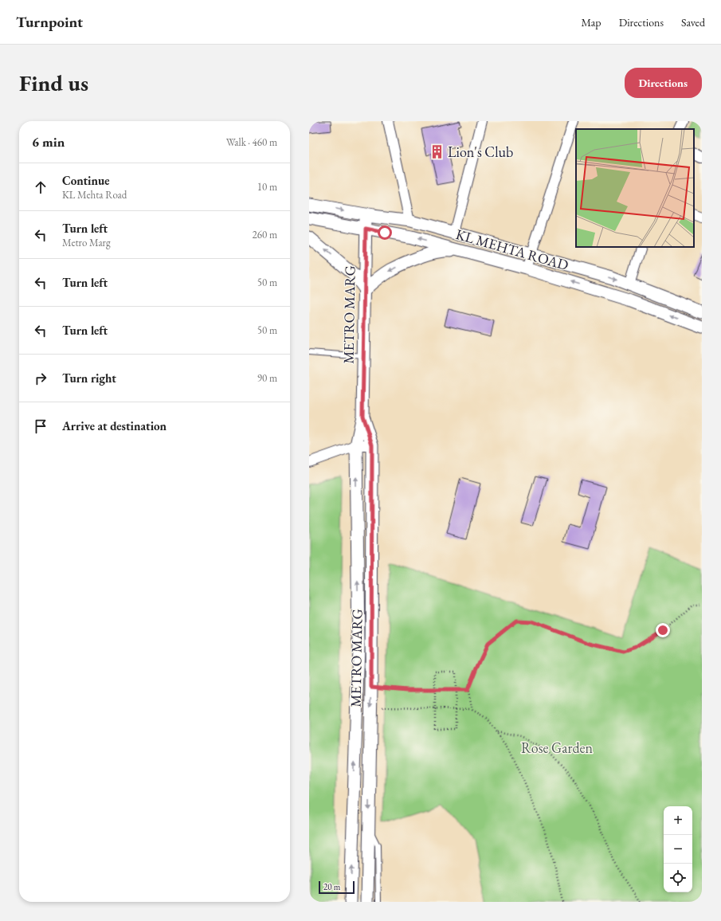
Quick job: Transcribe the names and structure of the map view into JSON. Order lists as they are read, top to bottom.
{
  "streets": {
    "street": ["KL MEHTA ROAD", "METRO MARG"]
  },
  "crossings": [
    ["KL MEHTA ROAD", "METRO MARG"]
  ],
  "parks": ["Rose Garden"],
  "places": {
    "building": ["Lion's Club"]
  },
  "scale_bar": "20 m",
  "page": {
    "header": "Turnpoint",
    "nav": ["Map", "Directions", "Saved"],
    "buttons": "Directions",
    "title": "Find us",
    "heading": ["6 min", "Walk · 460 m"],
    "list": [
      ["Continue", "KL Mehta Road", "10 m"],
      ["Turn left", "Metro Marg", "260 m"],
      ["Turn left", "50 m"],
      ["Turn left", "50 m"],
      ["Turn right", "90 m"],
      "Arrive at destination"
    ],
    "map_buttons": ["+", "−"],
    "scale": "20 m"
  }
}
